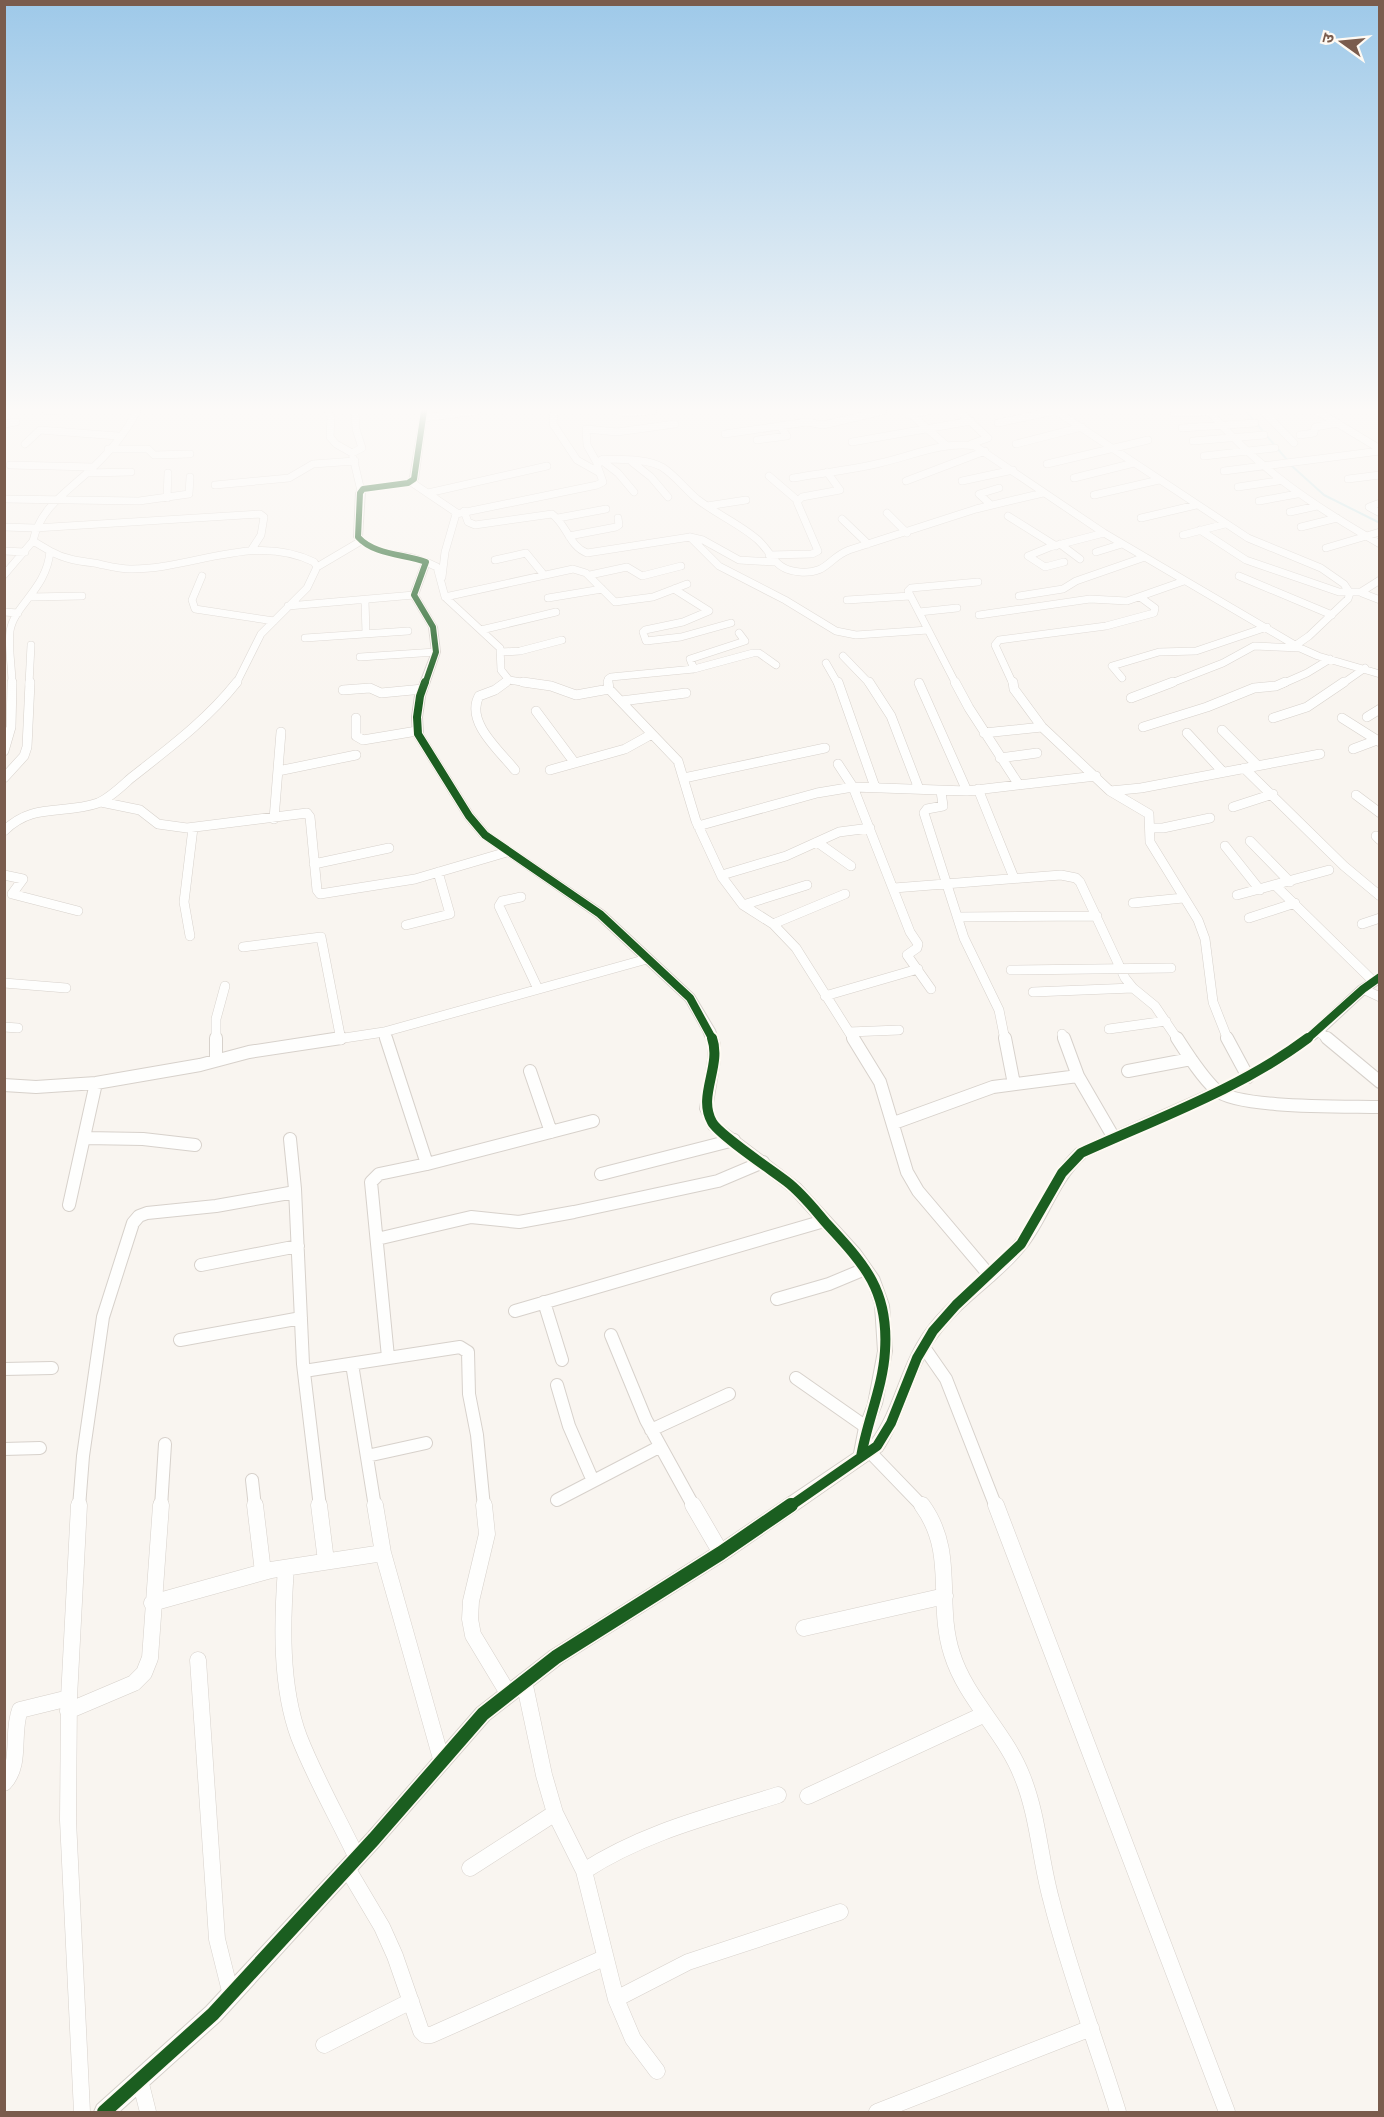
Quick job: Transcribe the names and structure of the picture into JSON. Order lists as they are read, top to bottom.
{
  "north": "left"
}
